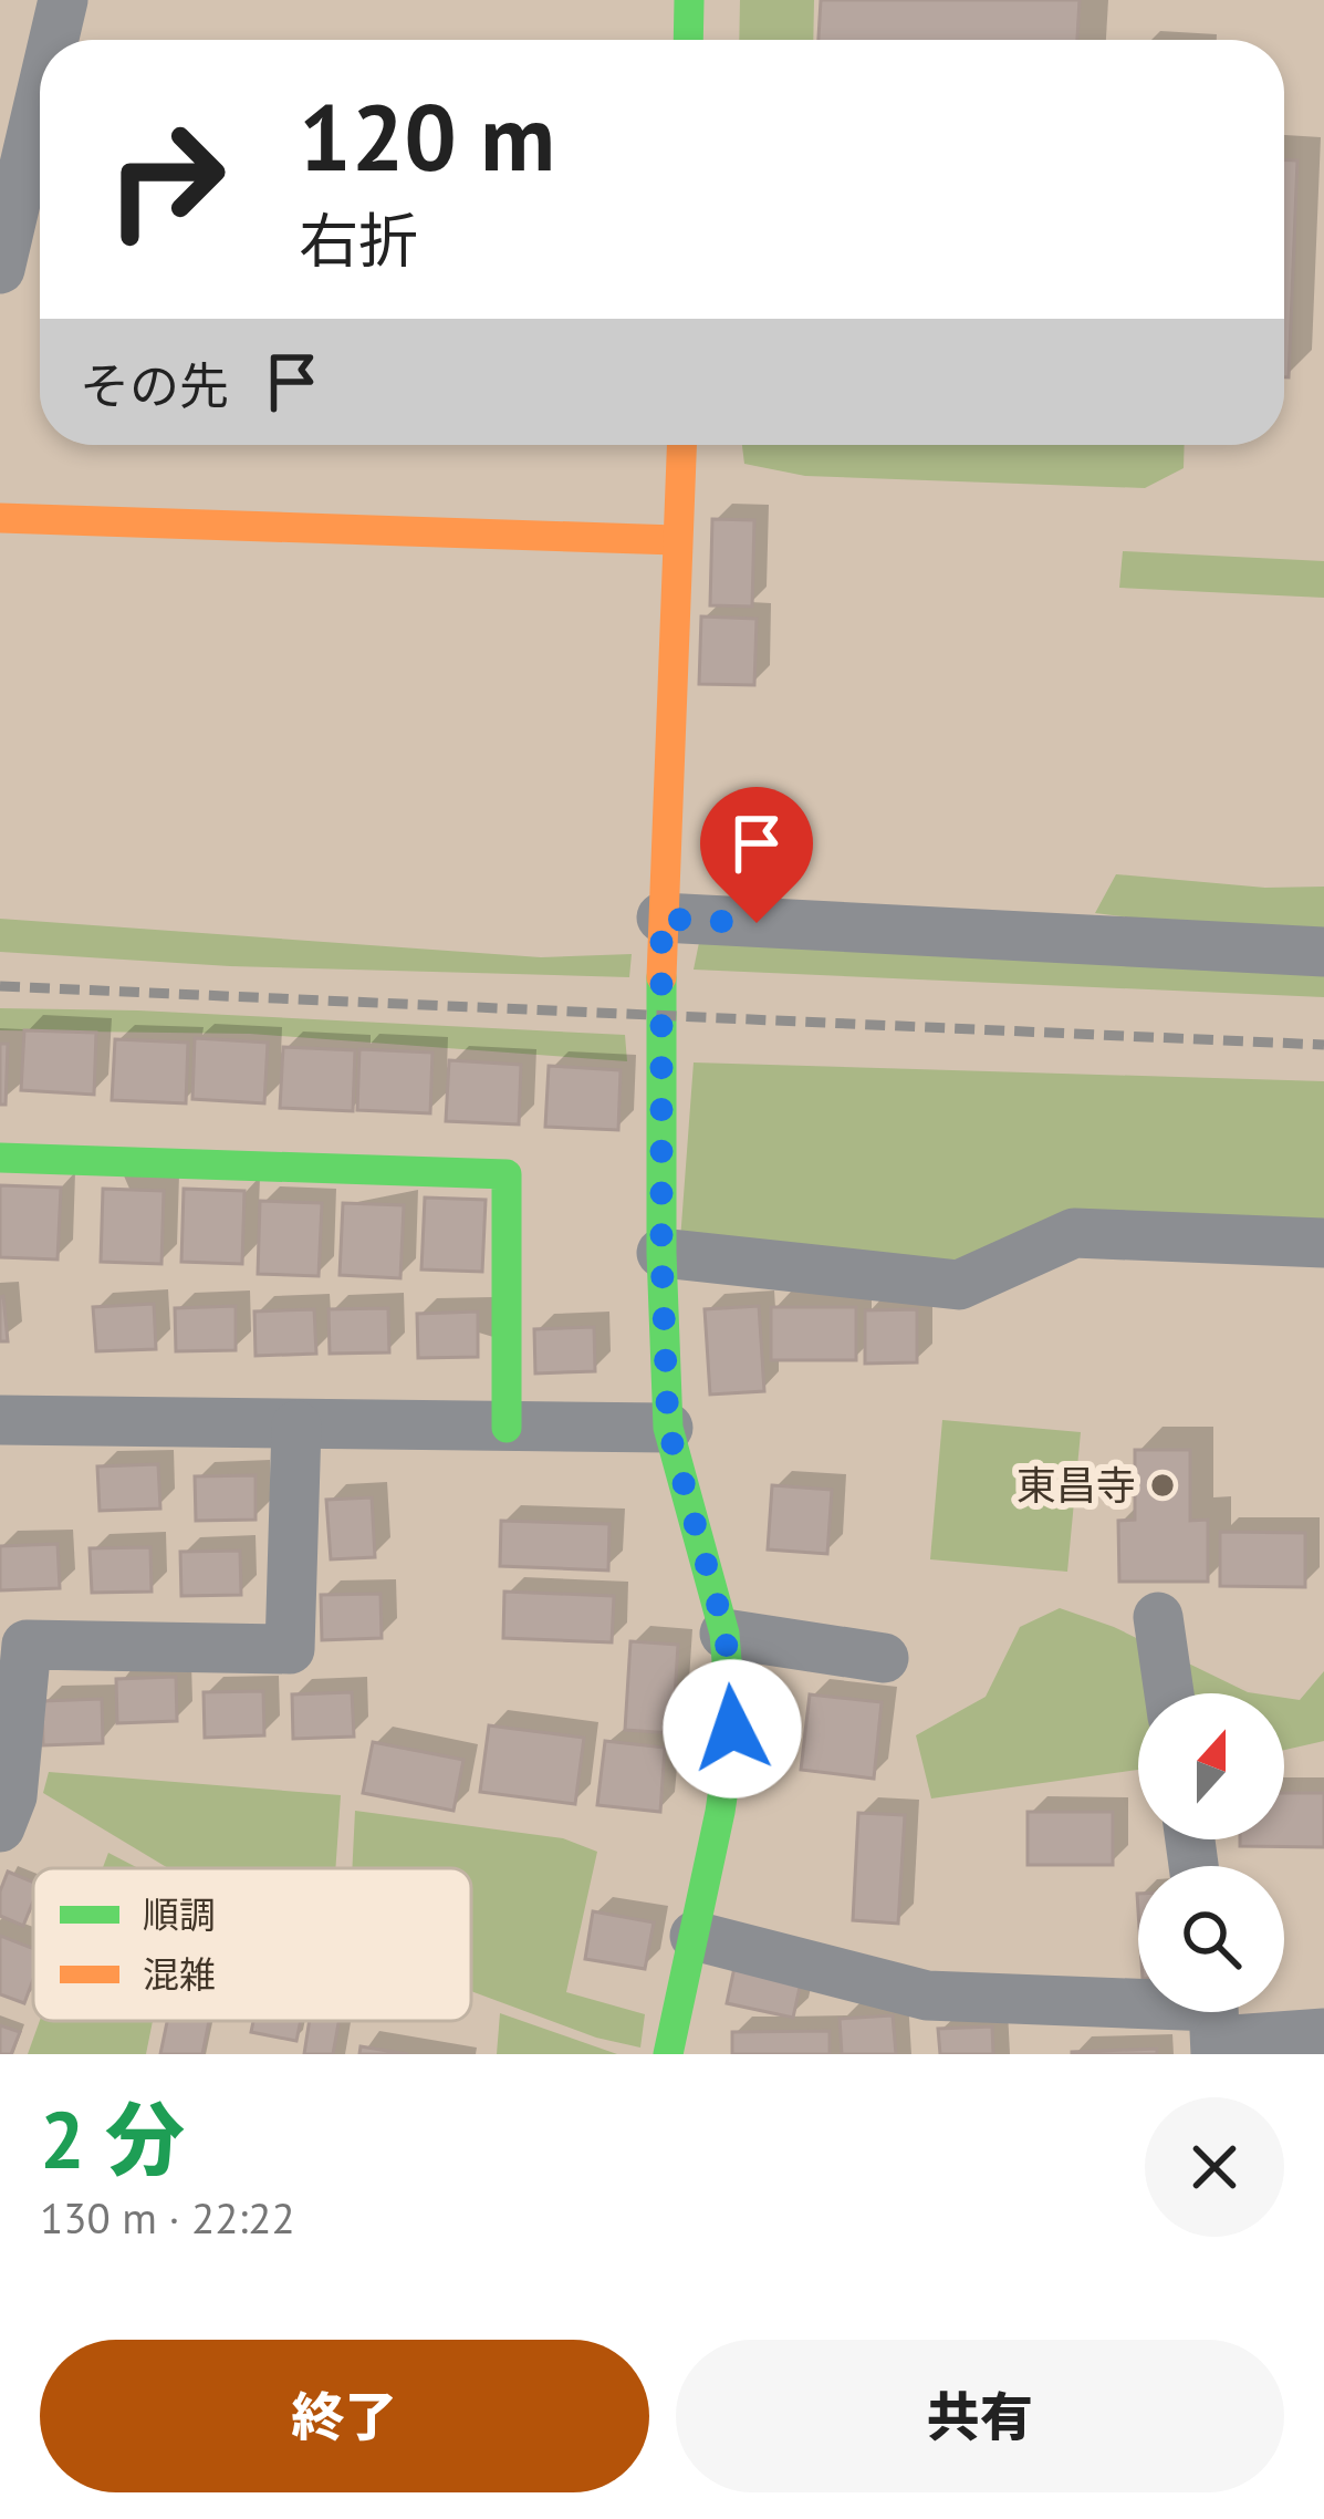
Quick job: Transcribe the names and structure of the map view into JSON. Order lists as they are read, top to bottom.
{
  "places": ["東昌寺"],
  "legend": ["順調", "混雑"],
  "north": "top",
  "page": {
    "turn": ["120 m", "右折"],
    "then": "その先",
    "heading": ["2 分", "130 m · 22:22"],
    "buttons": ["終了", "共有"]
  }
}
